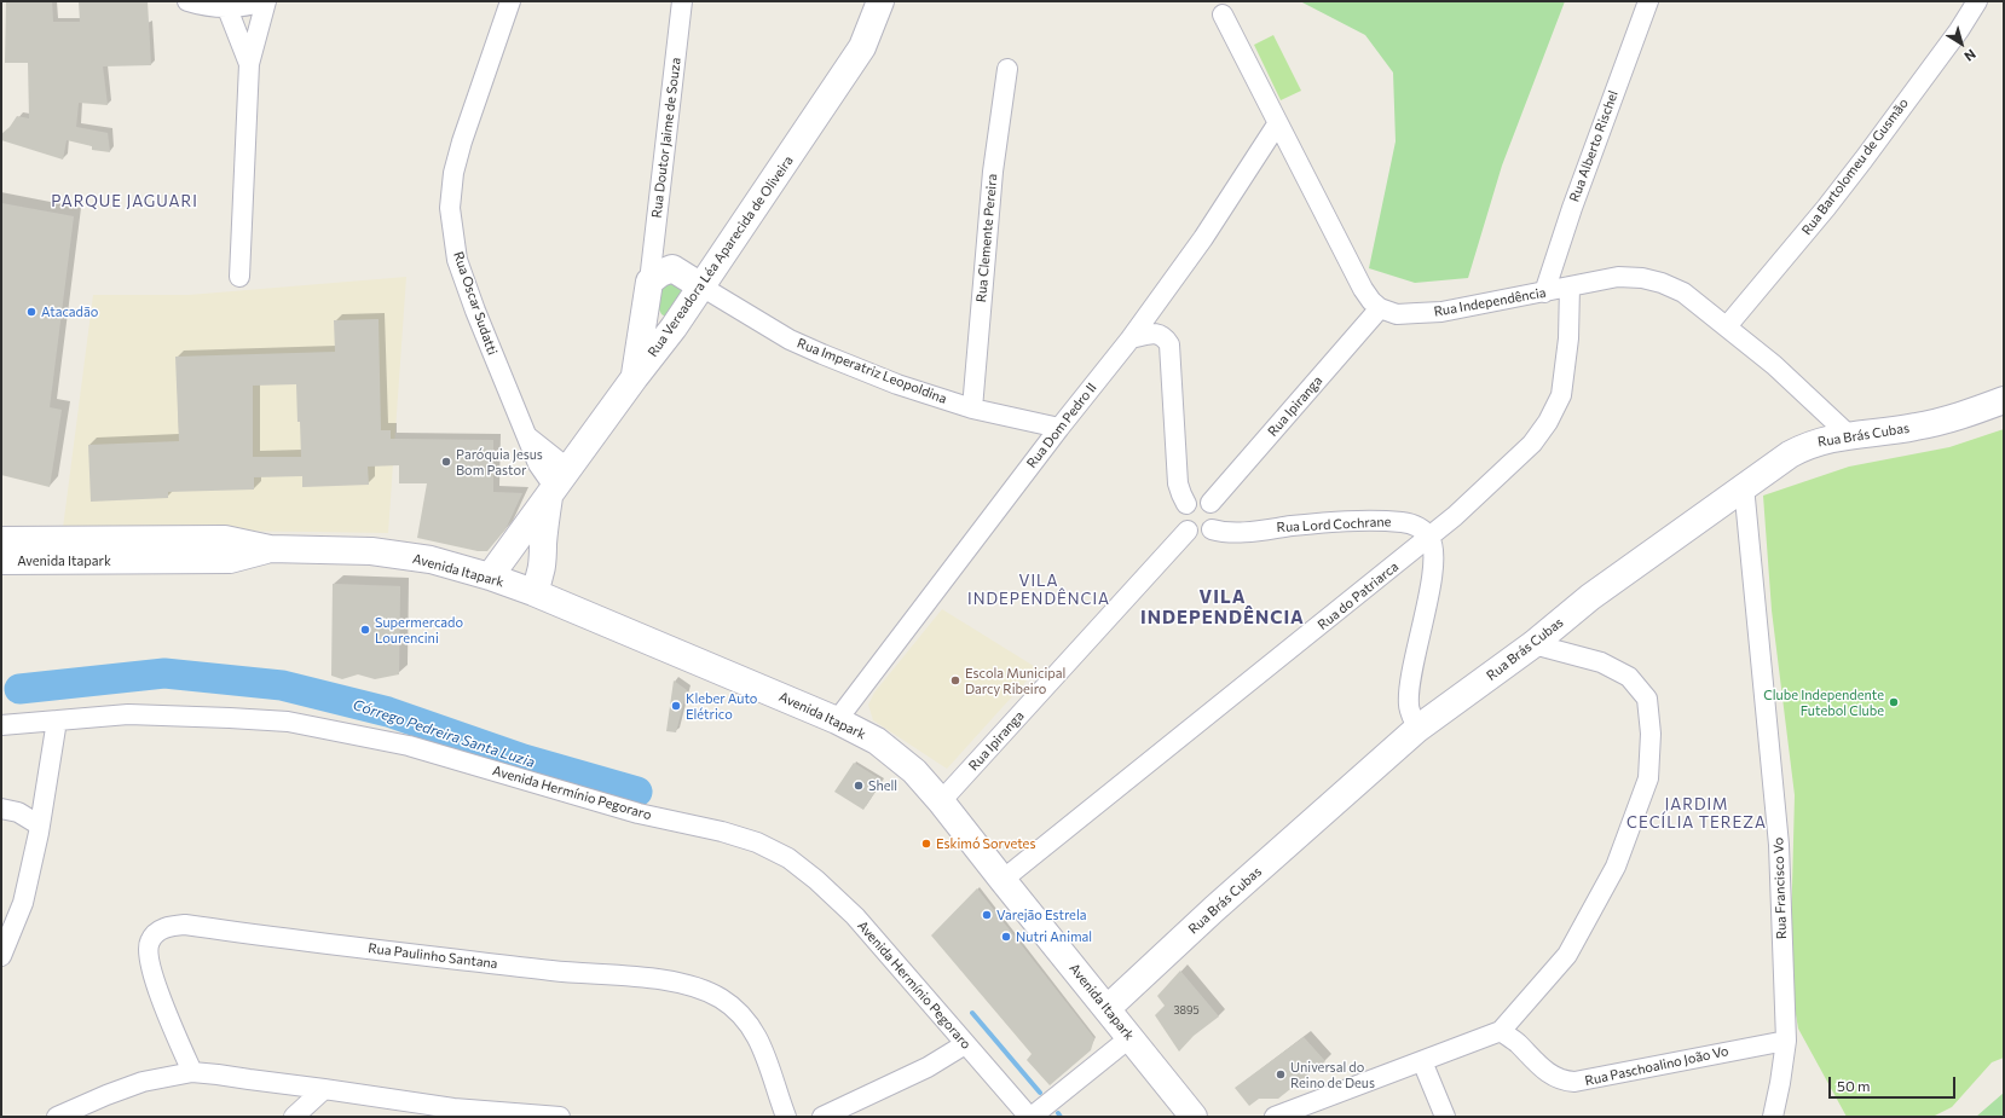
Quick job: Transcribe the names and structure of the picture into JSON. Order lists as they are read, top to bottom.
{
  "streets": {
    "street": [
      "Rua Doutor Jaime de Souza",
      "Rua Alberto Rischel",
      "Rua Bartolomeu de Gusmão",
      "Rua Clemente Pereira",
      "Rua Vereadora Léa Aparecida de Oliveira",
      "Rua Independência",
      "Rua Oscar Sudatti",
      "Rua Imperatriz Leopoldina",
      "Rua Ipiranga",
      "Rua Dom Pedro II",
      "Rua Brás Cubas",
      "Rua Lord Cochrane",
      "Avenida Itapark",
      "Rua do Patriarca",
      "Avenida Hermínio Pegoraro",
      "Rua Francisco Vo",
      "Rua Paulinho Santana",
      "Rua Paschoalino João Vo"
    ]
  },
  "crossings": [
    ["Rua Doutor Jaime de Souza", "Rua Vereadora Léa Aparecida de Oliveira"],
    ["Rua Alberto Rischel", "Rua Independência"],
    ["Rua Bartolomeu de Gusmão", "Rua Independência"],
    ["Rua Clemente Pereira", "Rua Imperatriz Leopoldina"],
    ["Rua Vereadora Léa Aparecida de Oliveira", "Rua Oscar Sudatti"],
    ["Rua Vereadora Léa Aparecida de Oliveira", "Rua Imperatriz Leopoldina"],
    ["Rua Vereadora Léa Aparecida de Oliveira", "Avenida Itapark"],
    ["Rua Independência", "Rua Ipiranga"],
    ["Rua Independência", "Rua Brás Cubas"],
    ["Rua Independência", "Rua do Patriarca"],
    ["Rua Imperatriz Leopoldina", "Rua Dom Pedro II"],
    ["Rua Ipiranga", "Rua Lord Cochrane"],
    ["Rua Ipiranga", "Avenida Itapark"],
    ["Rua Dom Pedro II", "Avenida Itapark"],
    ["Rua Brás Cubas", "Avenida Itapark"],
    ["Rua Brás Cubas", "Rua Francisco Vo"],
    ["Rua Lord Cochrane", "Rua do Patriarca"],
    ["Avenida Itapark", "Rua do Patriarca"],
    ["Rua Francisco Vo", "Rua Paschoalino João Vo"]
  ],
  "districts": [
    "PARQUE JAGUARI",
    "VILA INDEPENDÊNCIA",
    "VILA INDEPENDÊNCIA",
    "JARDIM CECÍLIA TEREZA"
  ],
  "water": ["Córrego Pedreira Santa Luzia"],
  "places": [
    "Atacadão",
    "Paróquia Jesus Bom Pastor",
    "Supermercado Lourencini",
    "Escola Municipal Darcy Ribeiro",
    "Clube Independente Futebol Clube",
    "Kleber Auto Elétrico",
    "Shell",
    "Eskimó Sorvetes",
    "Varejão Estrela",
    "Nutri Animal",
    "Universal do Reino de Deus"
  ],
  "house_numbers": ["3895"],
  "scale_bar": "50 m",
  "north": "bottom right"
}
